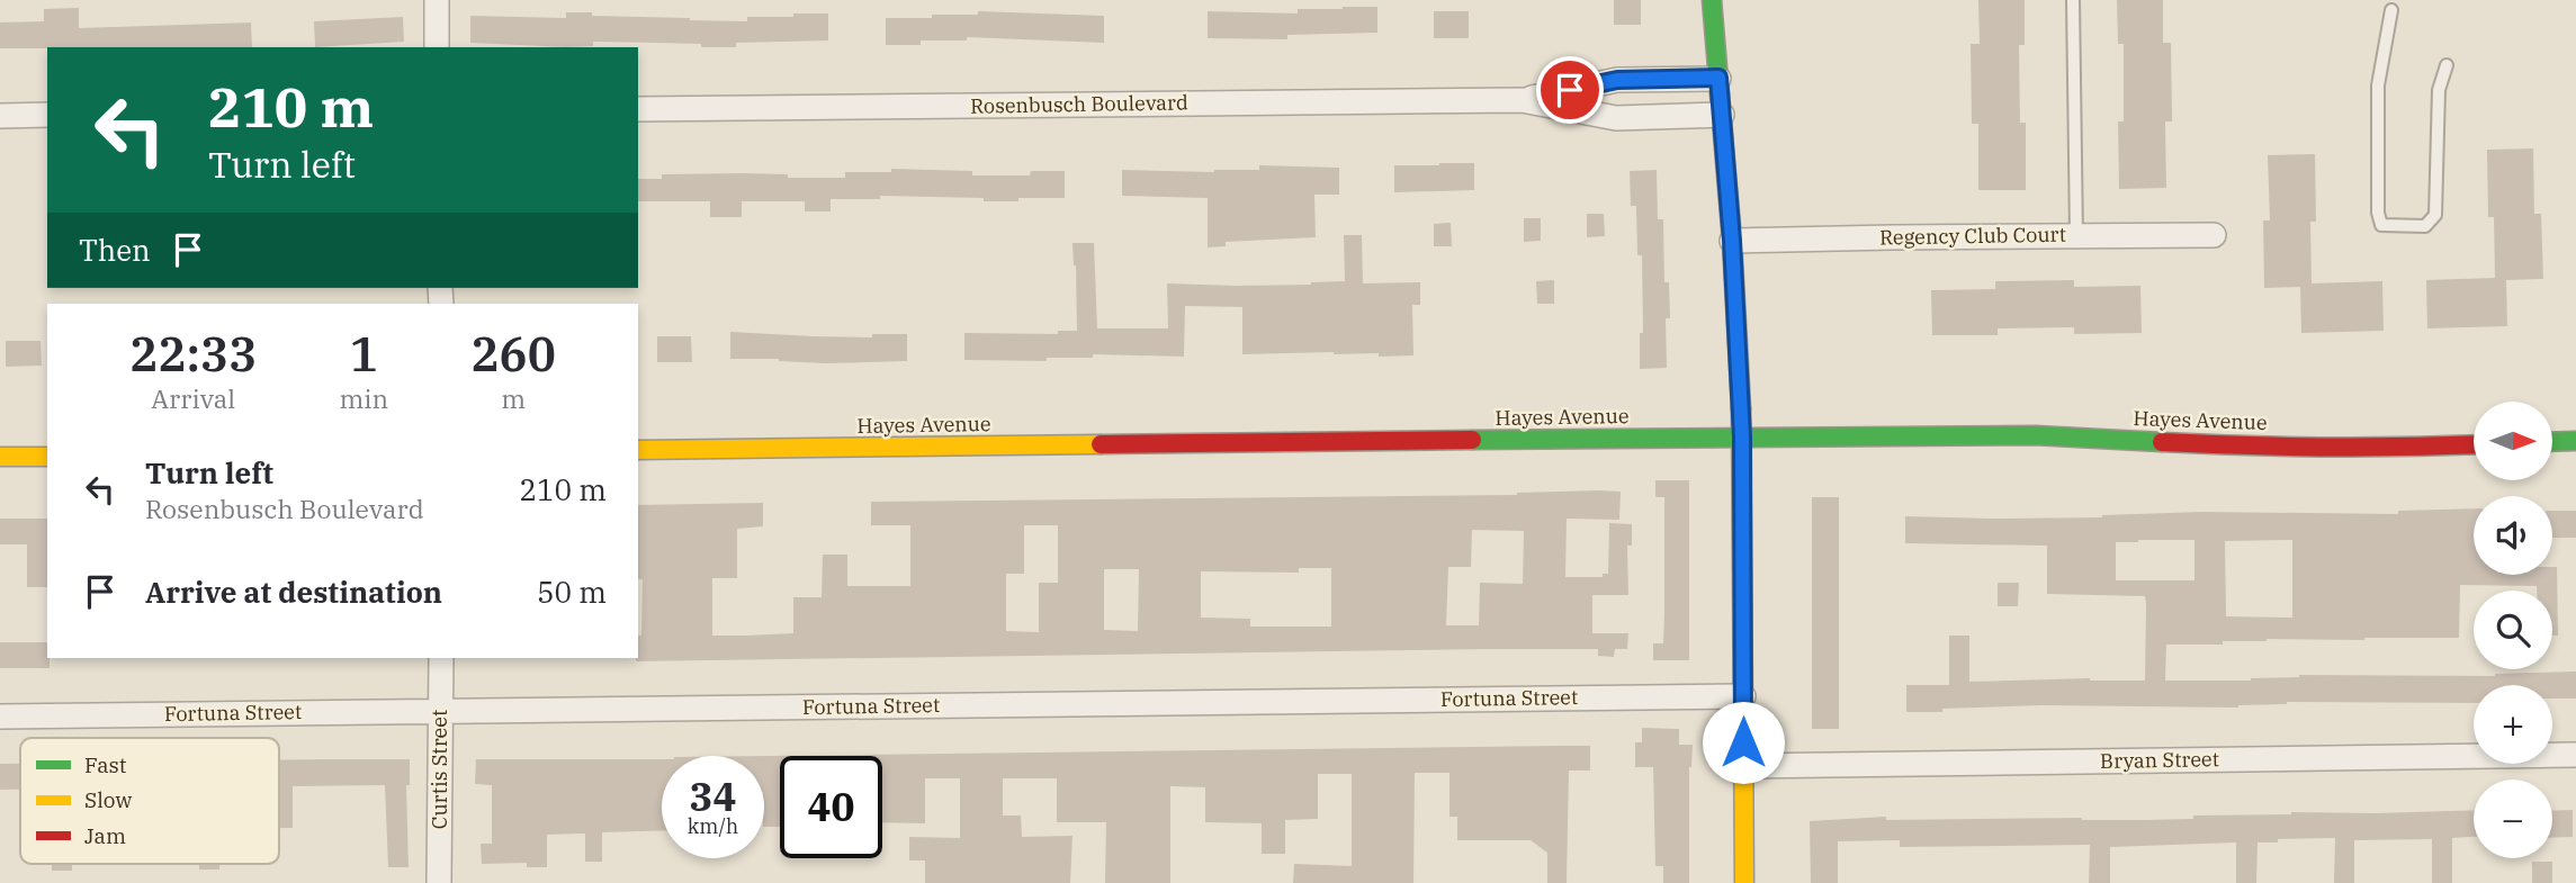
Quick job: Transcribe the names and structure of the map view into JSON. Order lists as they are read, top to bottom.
{
  "streets": {
    "street": [
      "Rosenbusch Boulevard",
      "Regency Club Court",
      "Hayes Avenue",
      "Fortuna Street",
      "Bryan Street",
      "Curtis Street"
    ]
  },
  "crossings": [
    ["Fortuna Street", "Curtis Street"]
  ],
  "legend": ["Fast", "Slow", "Jam"],
  "north": "right",
  "page": {
    "turn": ["210 m", "Turn left"],
    "then": "Then",
    "eta": [
      "22:33",
      "Arrival",
      "1",
      "min",
      "260",
      "m"
    ],
    "map_buttons": ["+", "−"],
    "list": [
      {
        "name": "Turn left",
        "note": "Rosenbusch Boulevard",
        "value": "210 m"
      },
      {
        "name": "Arrive at destination",
        "value": "50 m"
      }
    ],
    "speed": "34 km/h",
    "limit": "40"
  }
}
